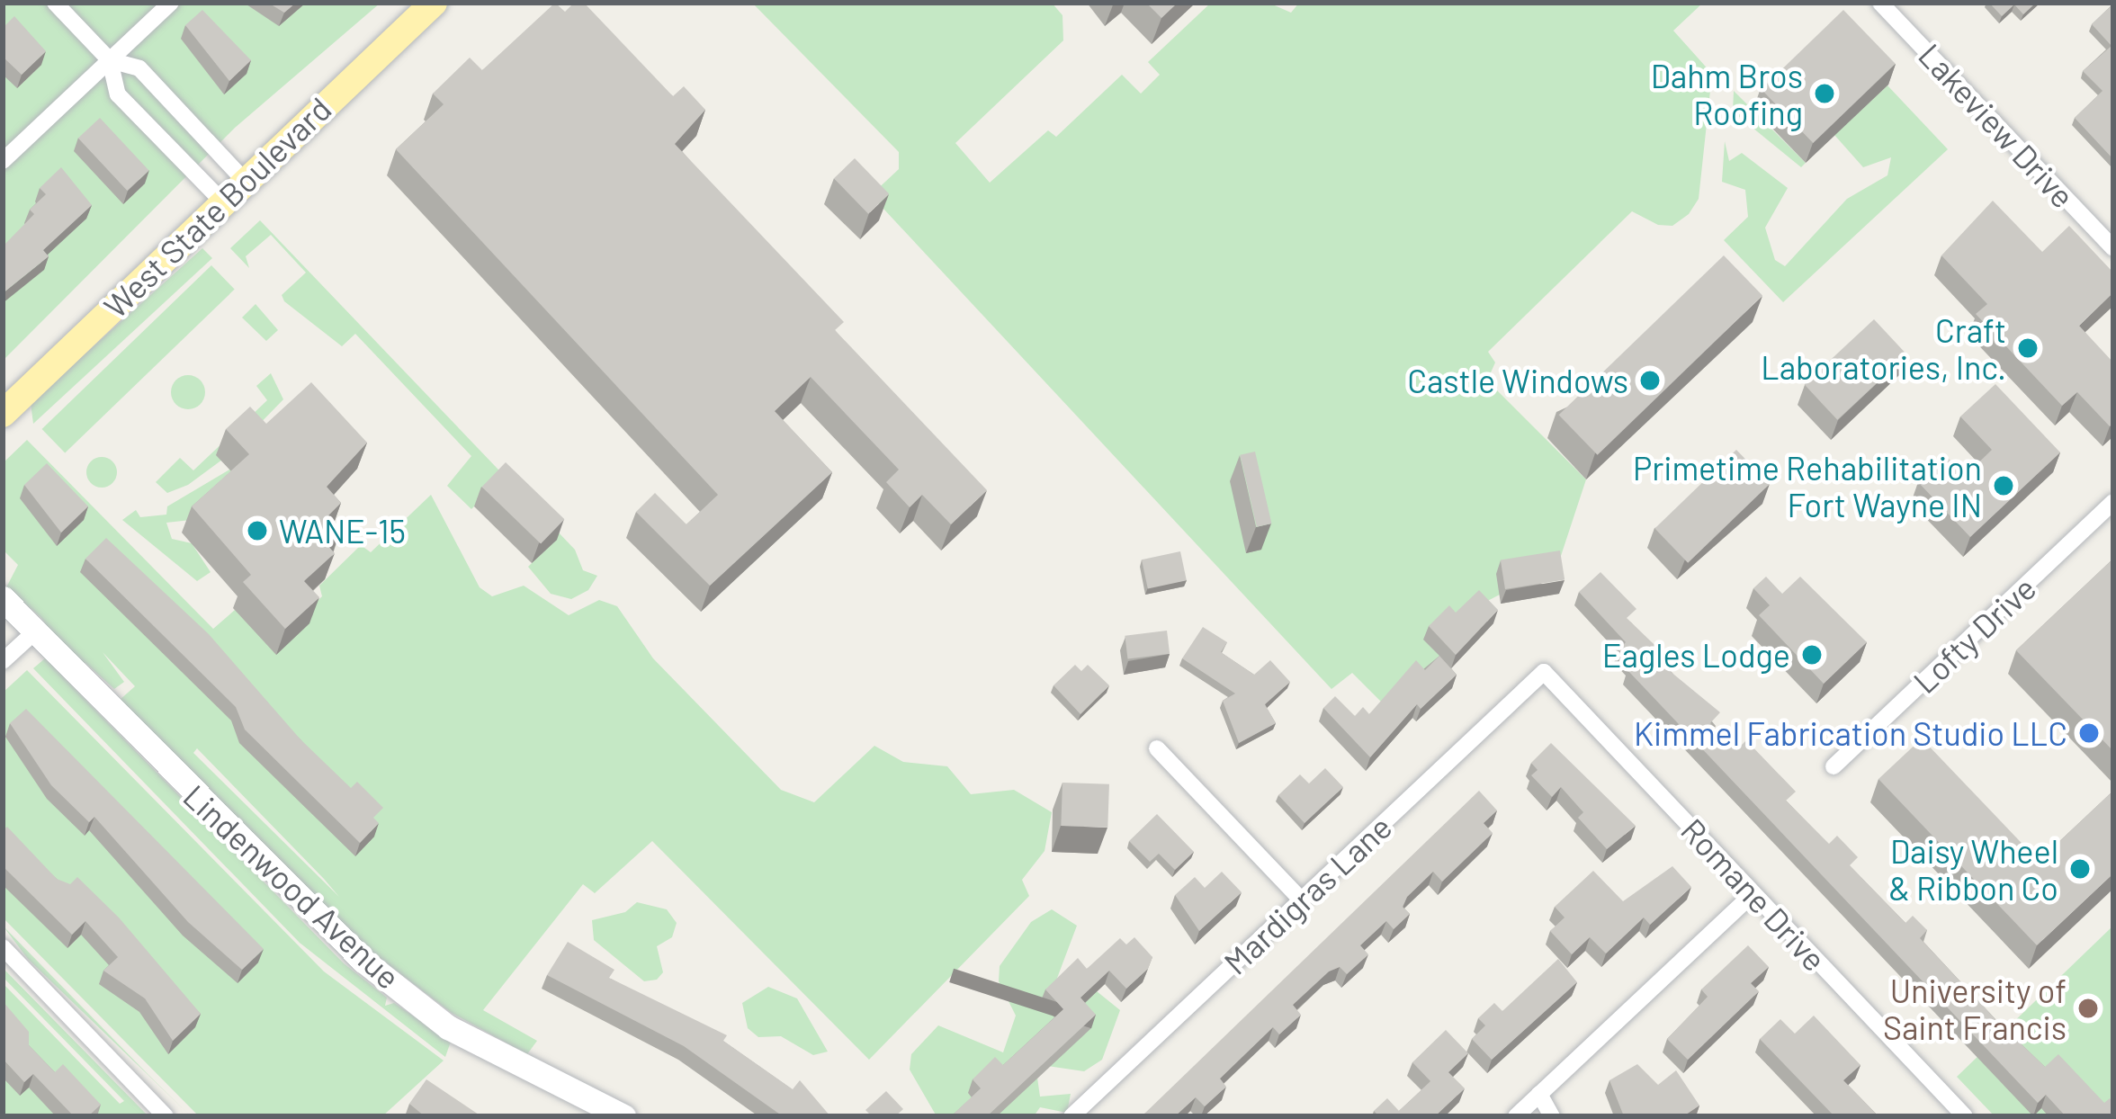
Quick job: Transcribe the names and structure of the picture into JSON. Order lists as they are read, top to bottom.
{
  "streets": {
    "main road": ["West State Boulevard"],
    "street": [
      "Lakeview Drive",
      "Lofty Drive",
      "Lindenwood Avenue",
      "Mardigras Lane",
      "Romane Drive"
    ]
  },
  "crossings": [
    ["Mardigras Lane", "Romane Drive"]
  ],
  "places": [
    "Dahm Bros Roofing",
    "Craft Laboratories, Inc.",
    "Castle Windows",
    "Primetime Rehabilitation Fort Wayne IN",
    "WANE-15",
    "Eagles Lodge",
    "Kimmel Fabrication Studio LLC",
    "Daisy Wheel & Ribbon Co",
    "University of Saint Francis"
  ]
}
